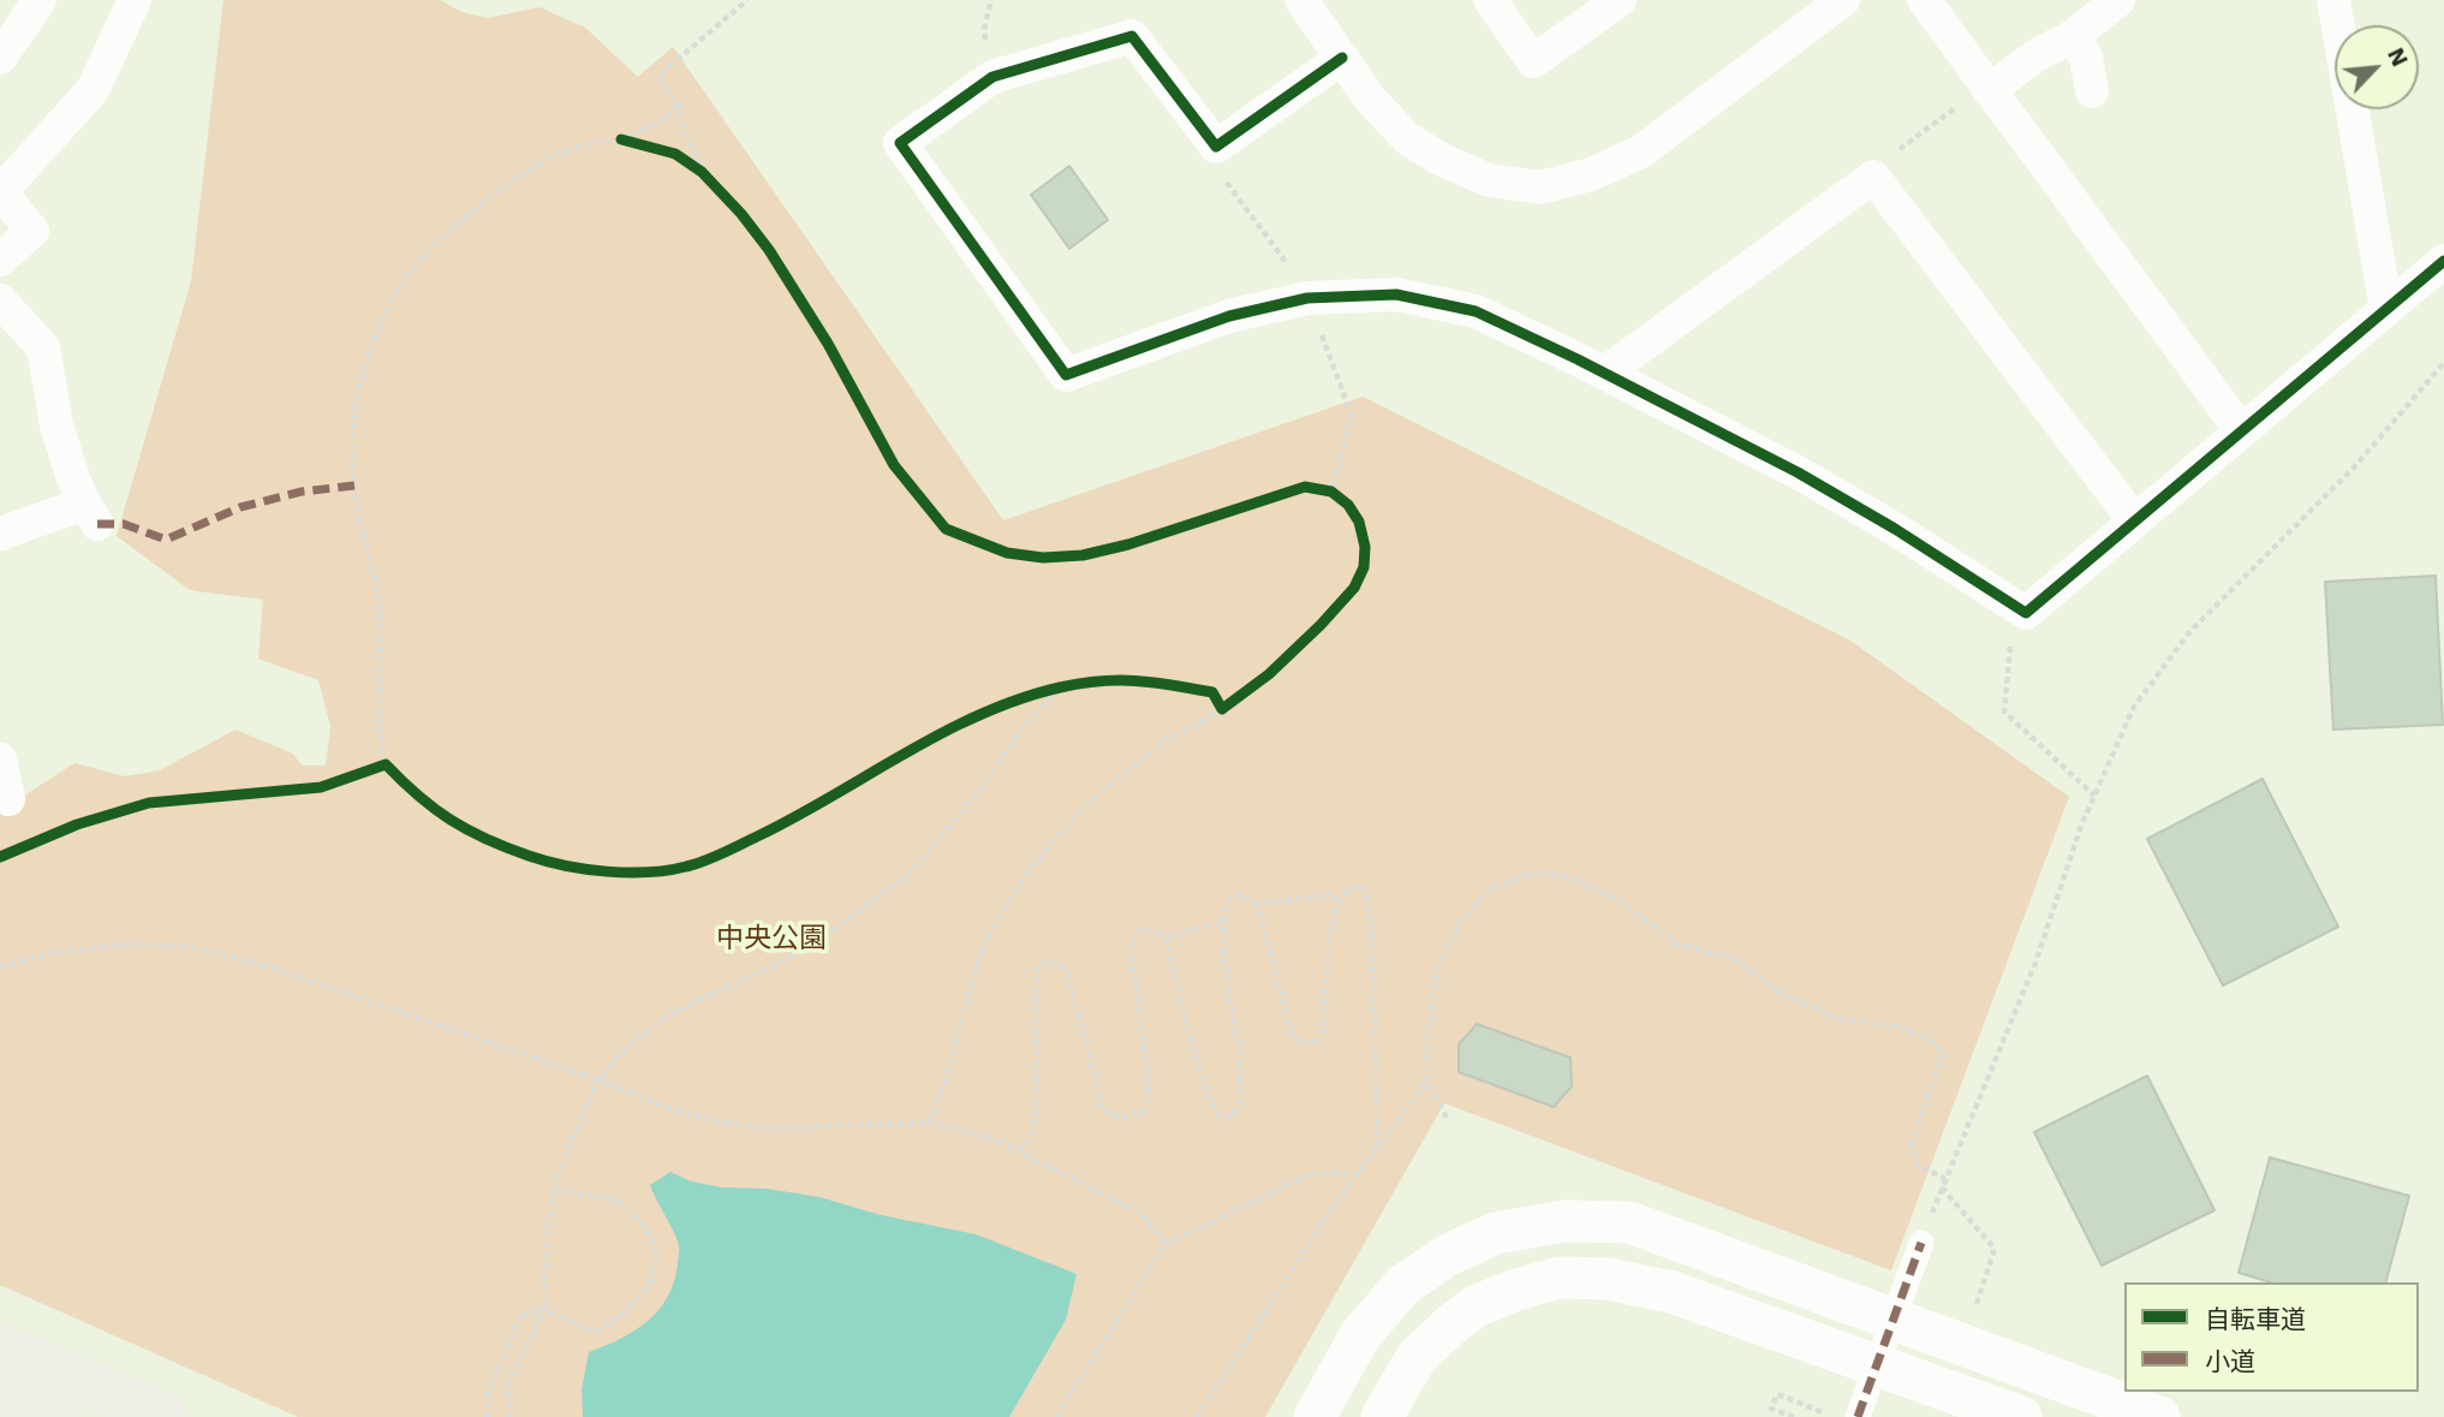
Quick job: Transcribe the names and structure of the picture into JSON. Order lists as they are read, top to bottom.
{
  "parks": ["中央公園"],
  "legend": ["自転車道", "小道"],
  "north": "top right"
}
